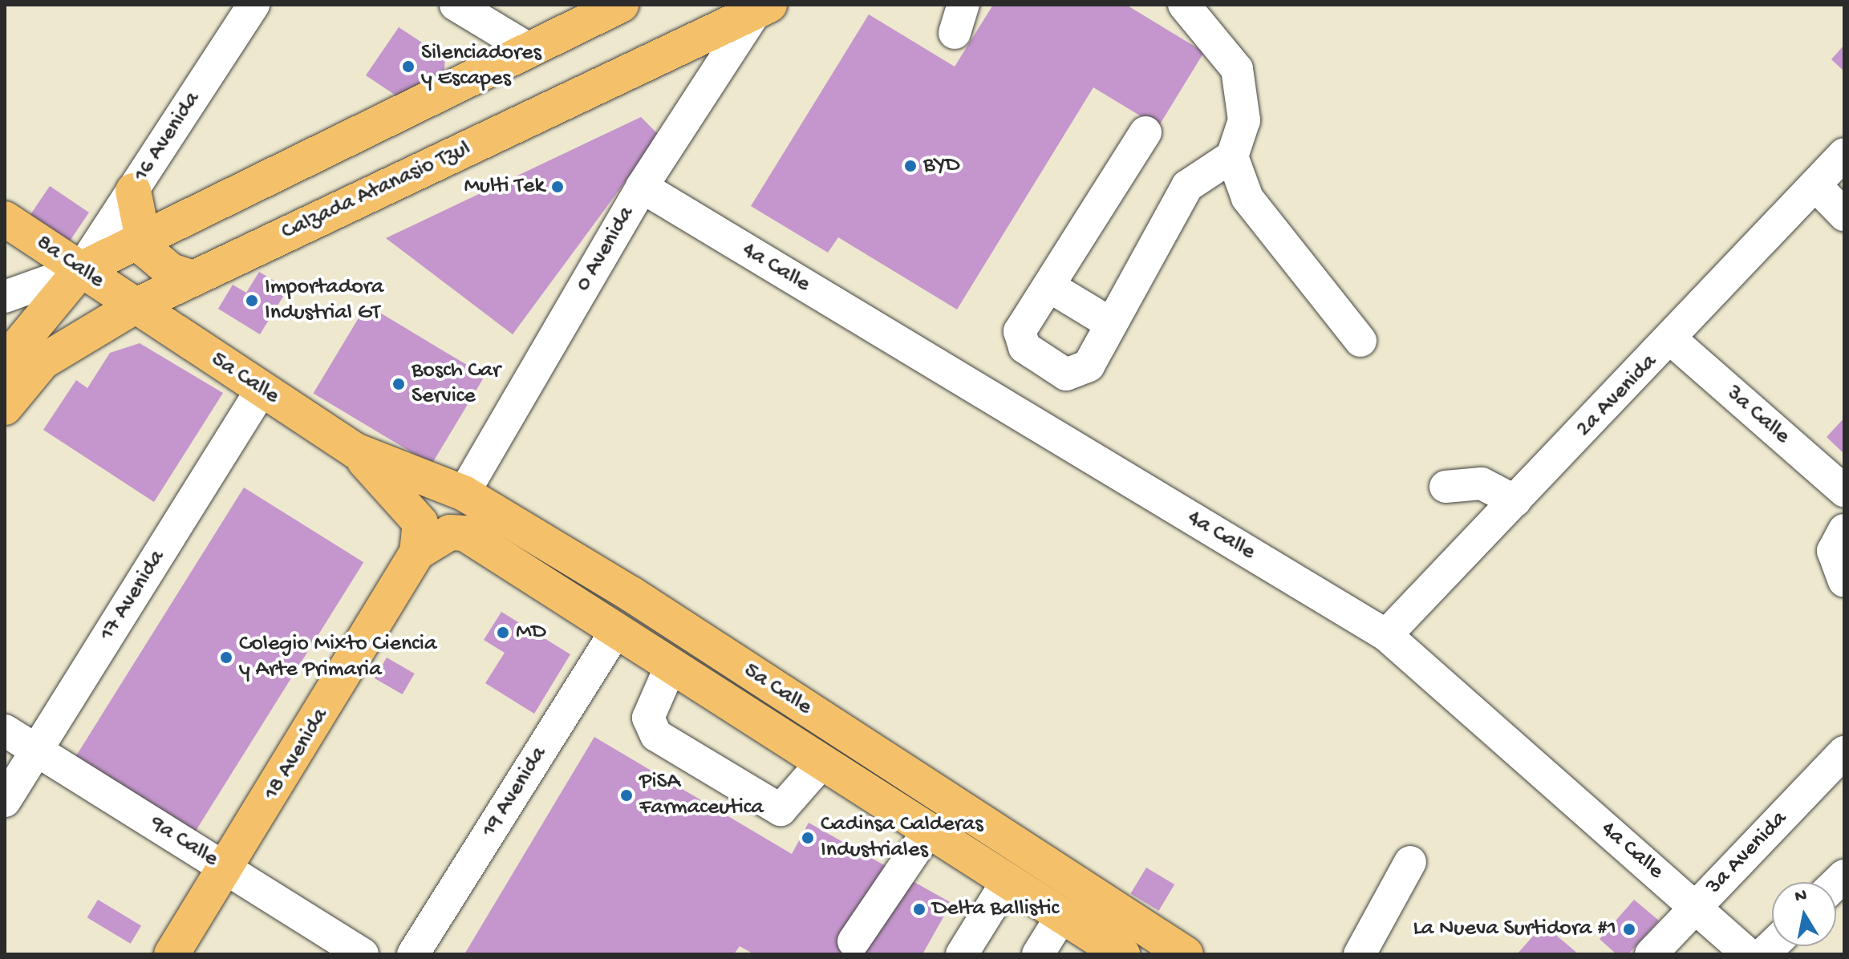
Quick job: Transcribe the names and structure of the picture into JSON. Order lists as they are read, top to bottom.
{
  "streets": {
    "main road": [
      "Calzada Atanasio Tzul",
      "8a Calle",
      "5a Calle",
      "18 Avenida"
    ],
    "street": [
      "16 Avenida",
      "0 Avenida",
      "4a Calle",
      "2a Avenida",
      "3a Calle",
      "17 Avenida",
      "19 Avenida",
      "9a Calle",
      "3a Avenida"
    ]
  },
  "crossings": [
    ["16 Avenida", "8a Calle"],
    ["Calzada Atanasio Tzul", "0 Avenida"],
    ["Calzada Atanasio Tzul", "8a Calle"],
    ["Calzada Atanasio Tzul", "5a Calle"],
    ["0 Avenida", "4a Calle"],
    ["0 Avenida", "5a Calle"],
    ["8a Calle", "5a Calle"],
    ["4a Calle", "2a Avenida"],
    ["4a Calle", "3a Avenida"],
    ["5a Calle", "17 Avenida"],
    ["5a Calle", "18 Avenida"],
    ["5a Calle", "19 Avenida"],
    ["2a Avenida", "3a Calle"],
    ["17 Avenida", "9a Calle"],
    ["18 Avenida", "9a Calle"]
  ],
  "places": [
    "Silenciadores y Escapes",
    "BYD",
    "Multi Tek",
    "Importadora Industrial GT",
    "Bosch Car Service",
    "MD",
    "Colegio Mixto Ciencia y Arte Primaria",
    "PiSA Farmaceutica",
    "Cadinsa Calderas Industriales",
    "Delta Ballistic",
    "La Nueva Surtidora #1"
  ],
  "north": "top"
}
